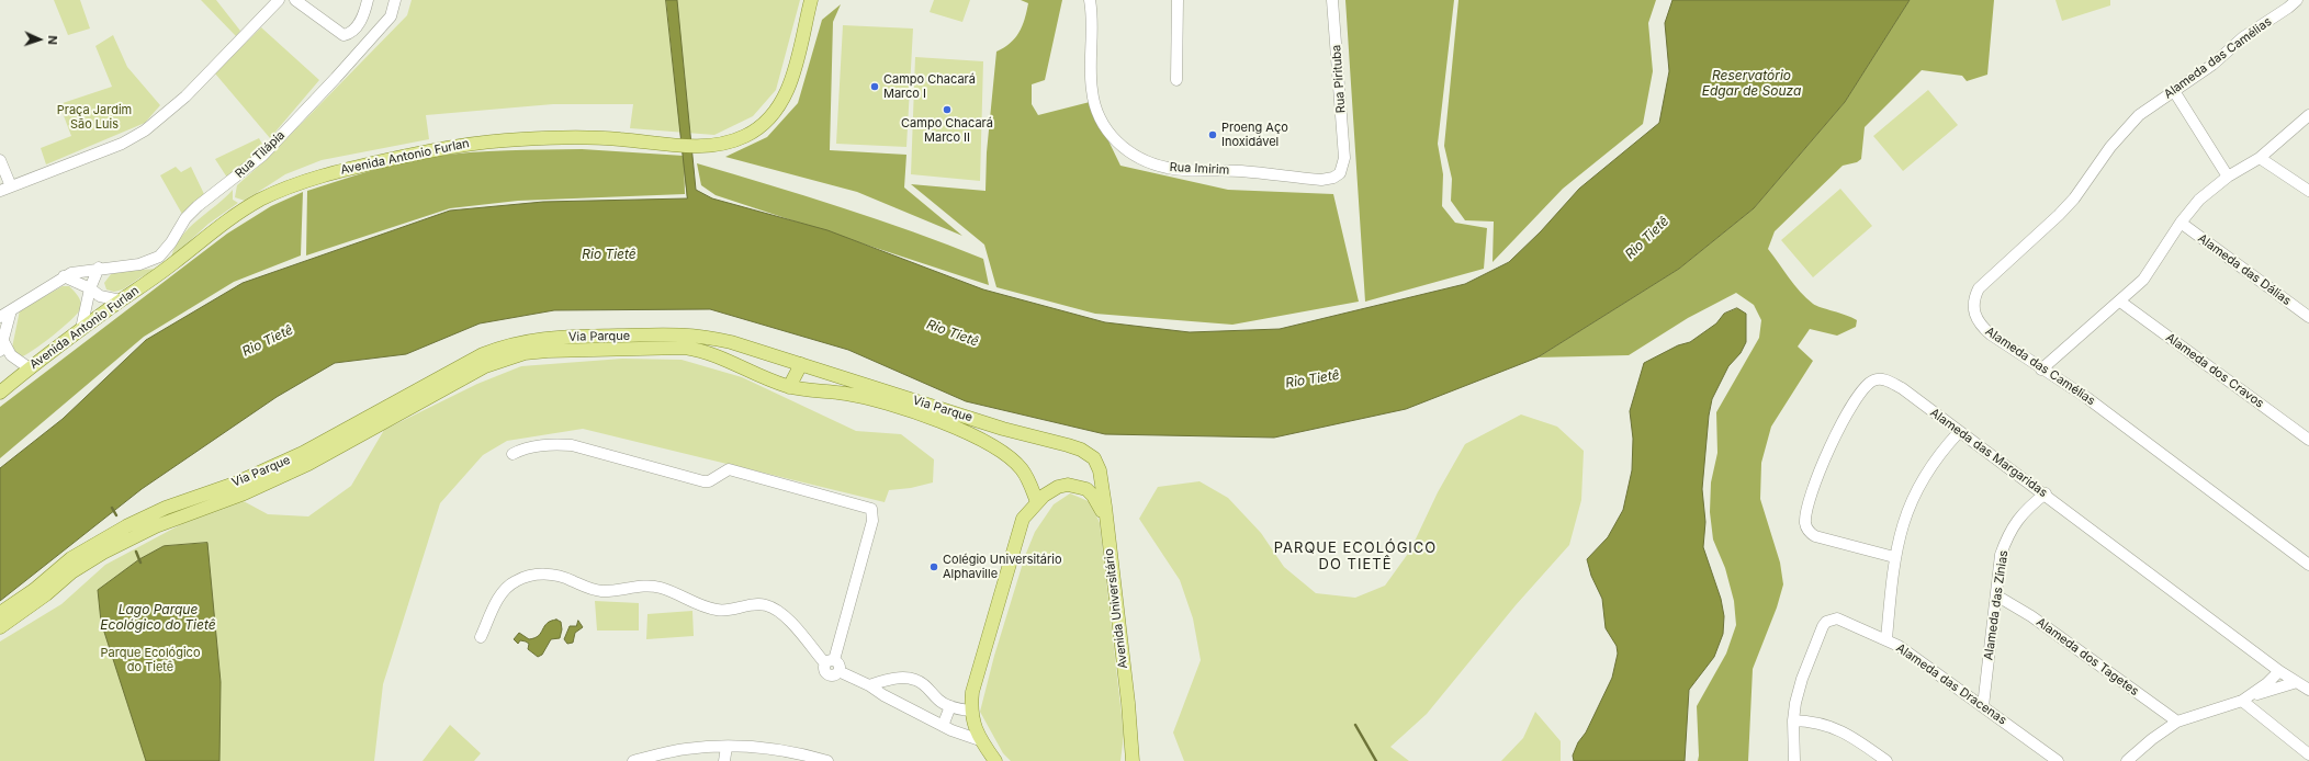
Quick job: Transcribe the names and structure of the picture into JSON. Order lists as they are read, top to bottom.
{
  "streets": {
    "main road": ["Avenida Antonio Furlan", "Via Parque", "Avenida Universitário"],
    "street": [
      "Alameda das Camélias",
      "Rua Pirituba",
      "Rua Tilápia",
      "Rua Imirim",
      "Alameda das Dálias",
      "Alameda dos Cravos",
      "Alameda das Margaridas",
      "Alameda das Zínias",
      "Alameda dos Tagetes",
      "Alameda das Dracenas"
    ]
  },
  "crossings": [
    ["Rua Pirituba", "Rua Imirim"],
    ["Via Parque", "Avenida Universitário"],
    ["Alameda das Margaridas", "Alameda das Zínias"],
    ["Alameda das Zínias", "Alameda dos Tagetes"],
    ["Alameda das Zínias", "Alameda das Dracenas"]
  ],
  "districts": ["PARQUE ECOLÓGICO DO TIETÊ"],
  "water": ["Reservatório Edgar de Souza", "Rio Tietê", "Lago Parque Ecológico do Tietê"],
  "parks": ["Praça Jardim São Luis", "Parque Ecológico do Tietê"],
  "places": [
    "Campo Chacará Marco I",
    "Campo Chacará Marco II",
    "Proeng Aço Inoxidável",
    "Colégio Universitário Alphaville"
  ],
  "north": "right"
}
